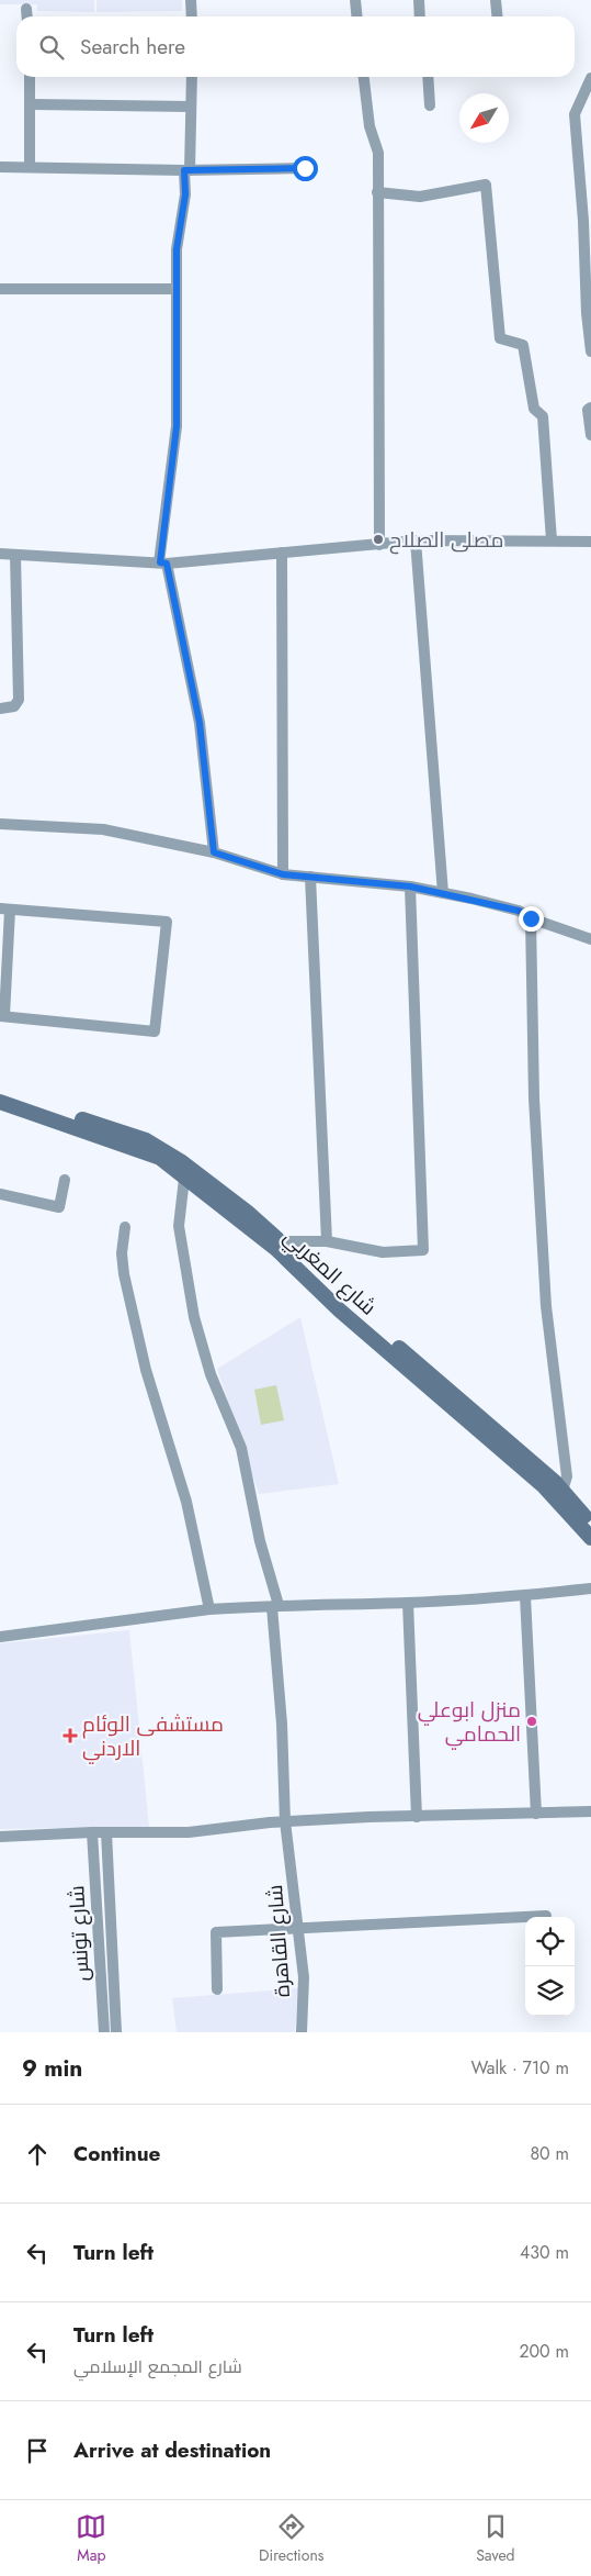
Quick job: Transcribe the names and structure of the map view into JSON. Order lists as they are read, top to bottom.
{
  "streets": {
    "main road": ["شارع المغربي"],
    "street": ["شارع تونس", "شارع القاهرة"]
  },
  "places": {
    "other": ["مصلى الصلاح", "منزل ابوعلي الحمامي"],
    "health": ["مستشفى الوئام الاردني"]
  },
  "north": "bottom left",
  "page": {
    "search": "Search here",
    "heading": ["9 min", "Walk · 710 m"],
    "list": [
      ["Continue", "80 m"],
      ["Turn left", "430 m"],
      ["Turn left", "شارع المجمع الإسلامي", "200 m"],
      "Arrive at destination"
    ],
    "nav": ["Map", "Directions", "Saved"]
  }
}
